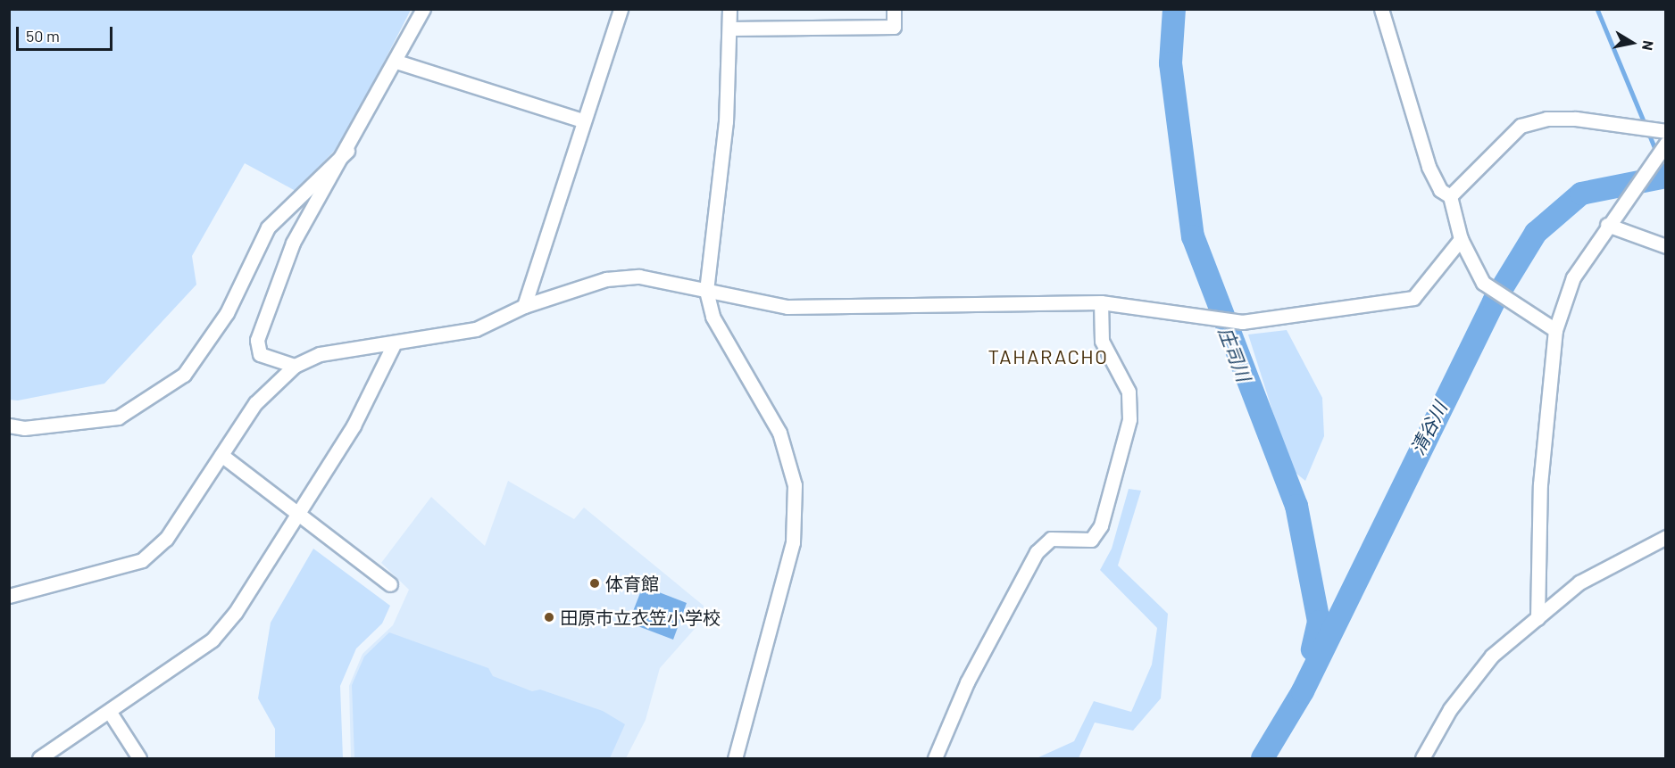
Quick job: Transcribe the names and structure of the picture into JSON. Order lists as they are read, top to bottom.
{
  "districts": ["TAHARACHO"],
  "water": ["庄司川", "清谷川"],
  "places": ["体育館", "田原市立衣笠小学校"],
  "scale_bar": "50 m",
  "north": "right"
}
